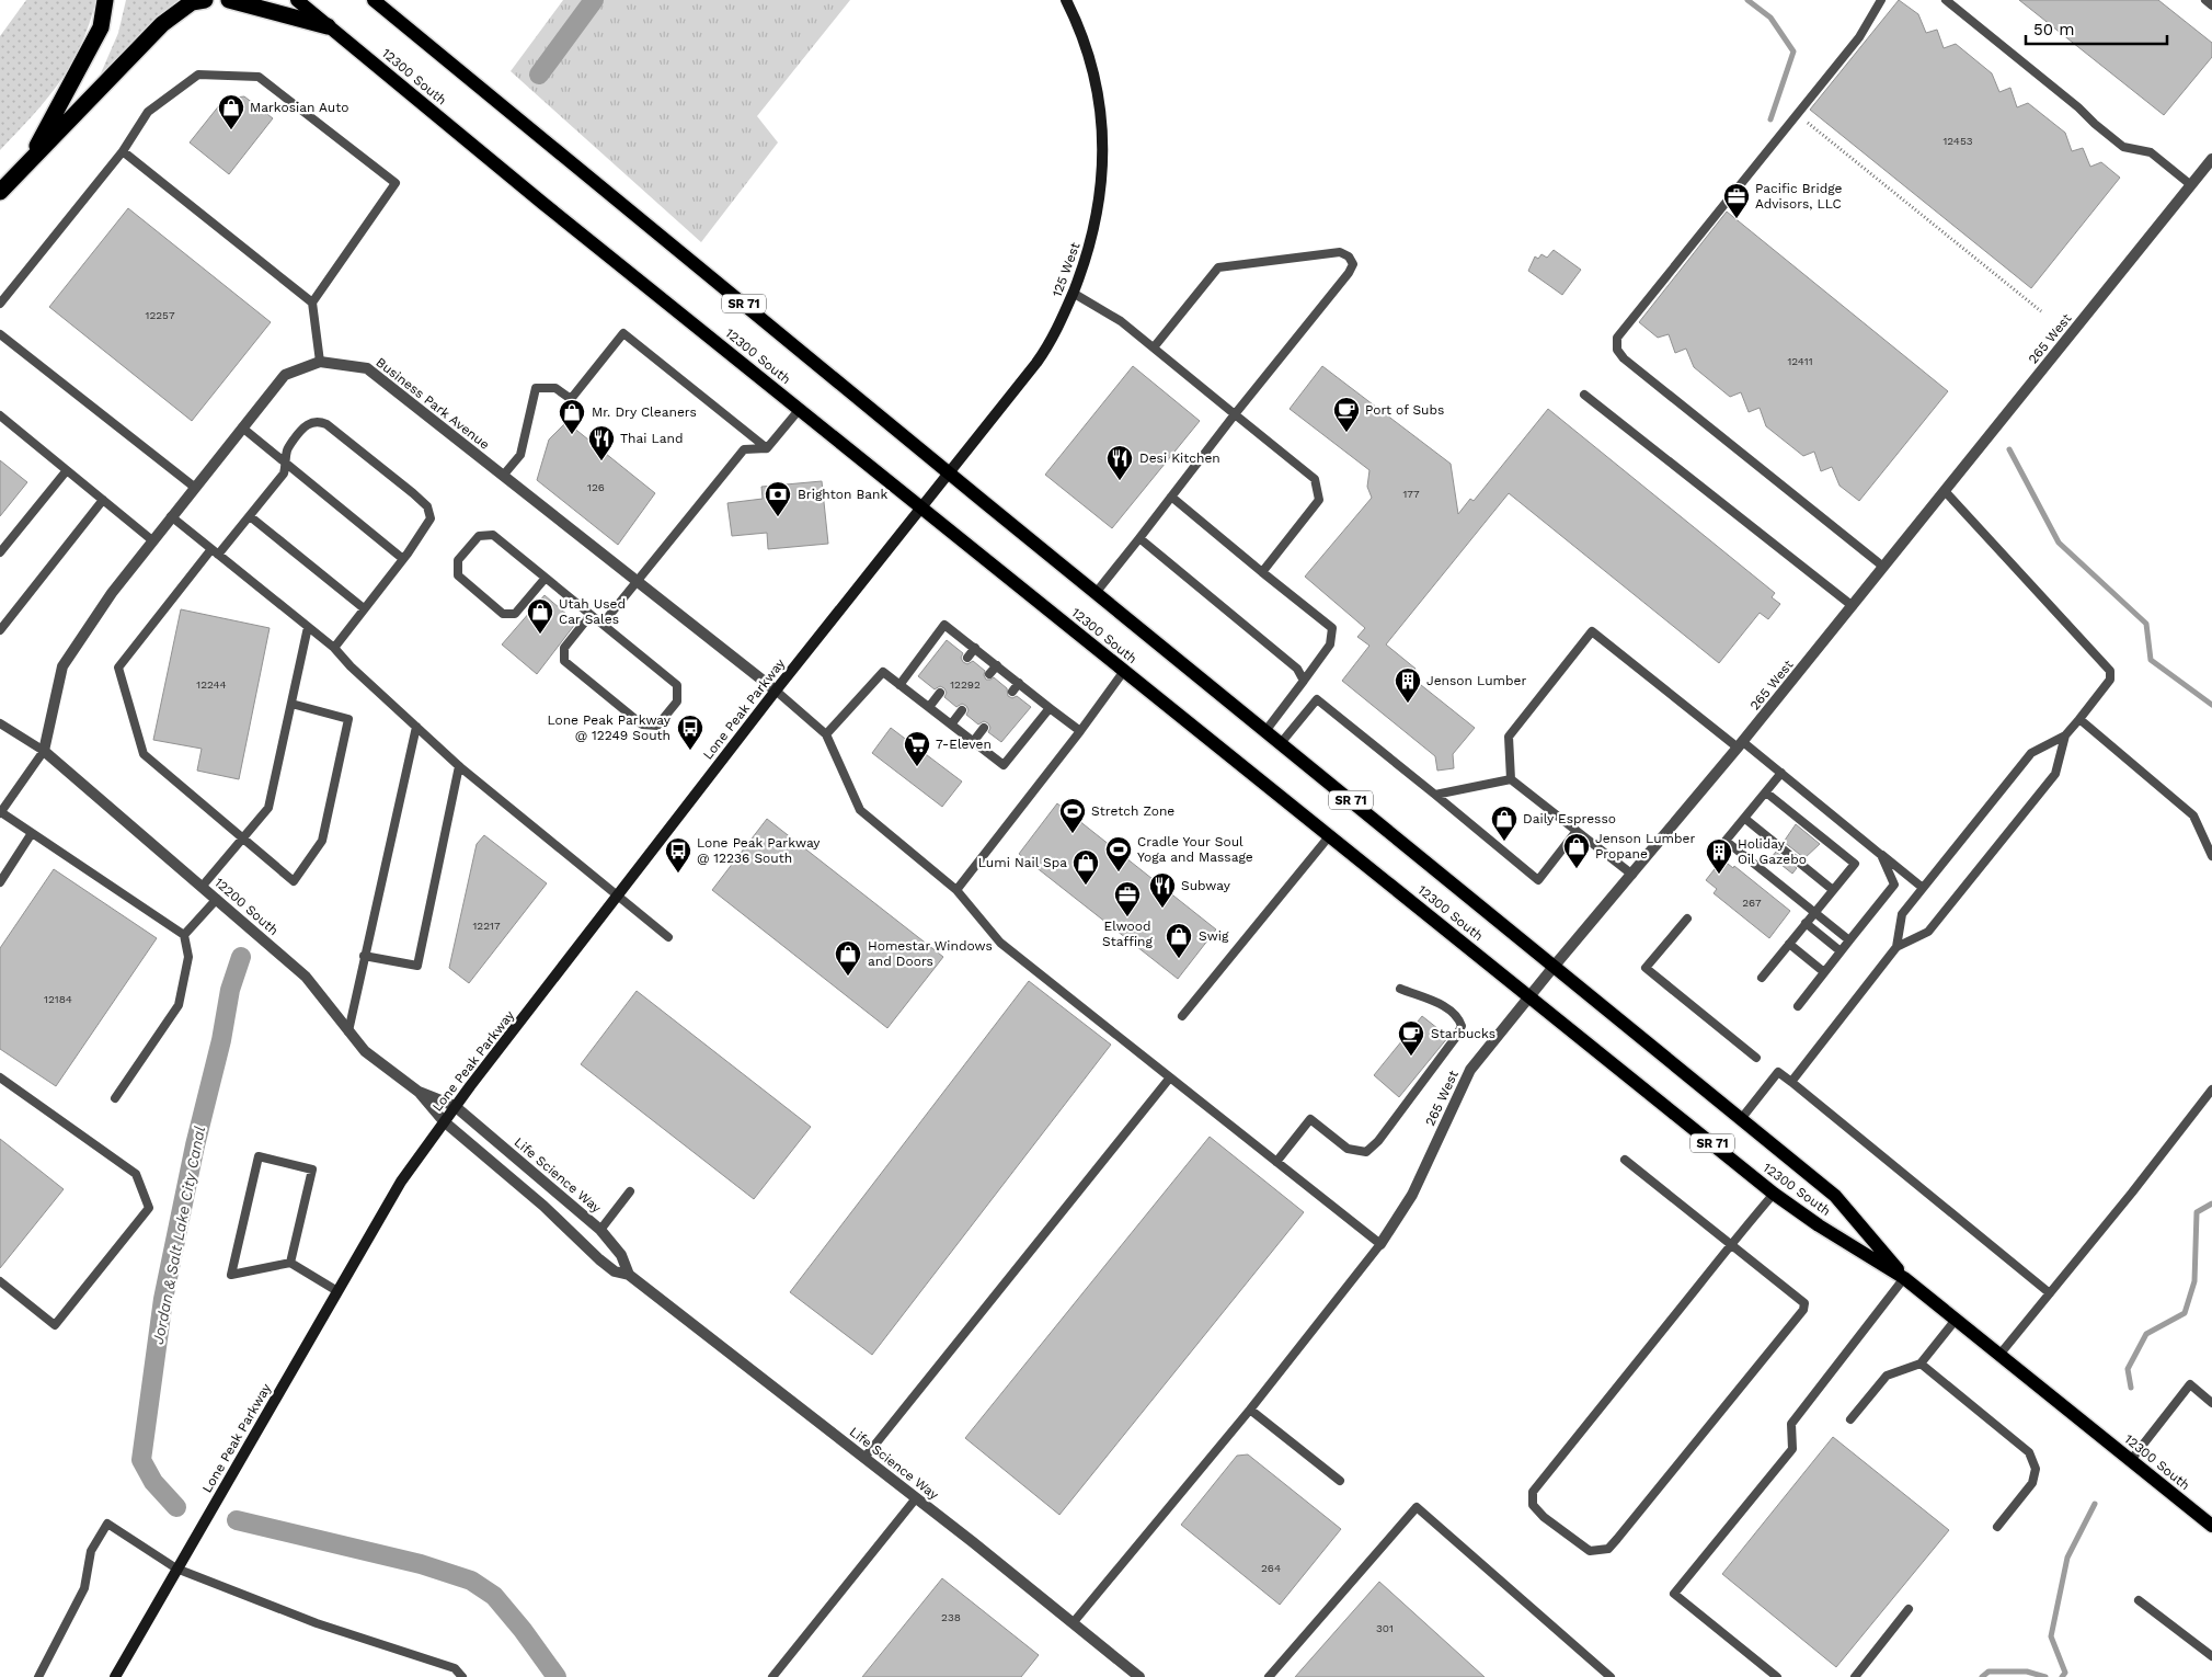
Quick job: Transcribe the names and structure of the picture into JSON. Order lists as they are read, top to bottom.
{
  "streets": {
    "main road": [
      "12300 South",
      "125 West",
      "SR 71",
      "Lone Peak Parkway"
    ],
    "street": [
      "265 West",
      "Business Park Avenue",
      "12200 South",
      "Life Science Way"
    ]
  },
  "crossings": [
    ["12300 South", "125 West"],
    ["12300 South", "265 West"],
    ["12300 South", "Lone Peak Parkway"],
    ["125 West", "Lone Peak Parkway"],
    ["Business Park Avenue", "Lone Peak Parkway"],
    ["Business Park Avenue", "12200 South"],
    ["Lone Peak Parkway", "12200 South"],
    ["Lone Peak Parkway", "Life Science Way"],
    ["12200 South", "Life Science Way"]
  ],
  "water": ["Jordan & Salt Lake City Canal"],
  "places": {
    "shop": [
      "Markosian Auto",
      "Mr. Dry Cleaners",
      "Utah Used Car Sales",
      "Daily Espresso",
      "Jenson Lumber Propane",
      "Lumi Nail Spa",
      "Swig",
      "Homestar Windows and Doors"
    ],
    "office": ["Pacific Bridge Advisors, LLC", "Elwood Staffing"],
    "cafe": ["Port of Subs", "Starbucks"],
    "restaurant": ["Thai Land", "Desi Kitchen", "Subway"],
    "bank": ["Brighton Bank"],
    "building": ["Jenson Lumber", "Holiday Oil Gazebo"],
    "bus stop": ["Lone Peak Parkway @ 12249 South", "Lone Peak Parkway @ 12236 South"],
    "supermarket": ["7-Eleven"],
    "sports": ["Stretch Zone", "Cradle Your Soul Yoga and Massage"]
  },
  "house_numbers": [
    "12453",
    "12257",
    "12411",
    "126",
    "177",
    "12244",
    "12292",
    "267",
    "12217",
    "12184",
    "264",
    "238",
    "301"
  ],
  "scale_bar": "50 m"
}
